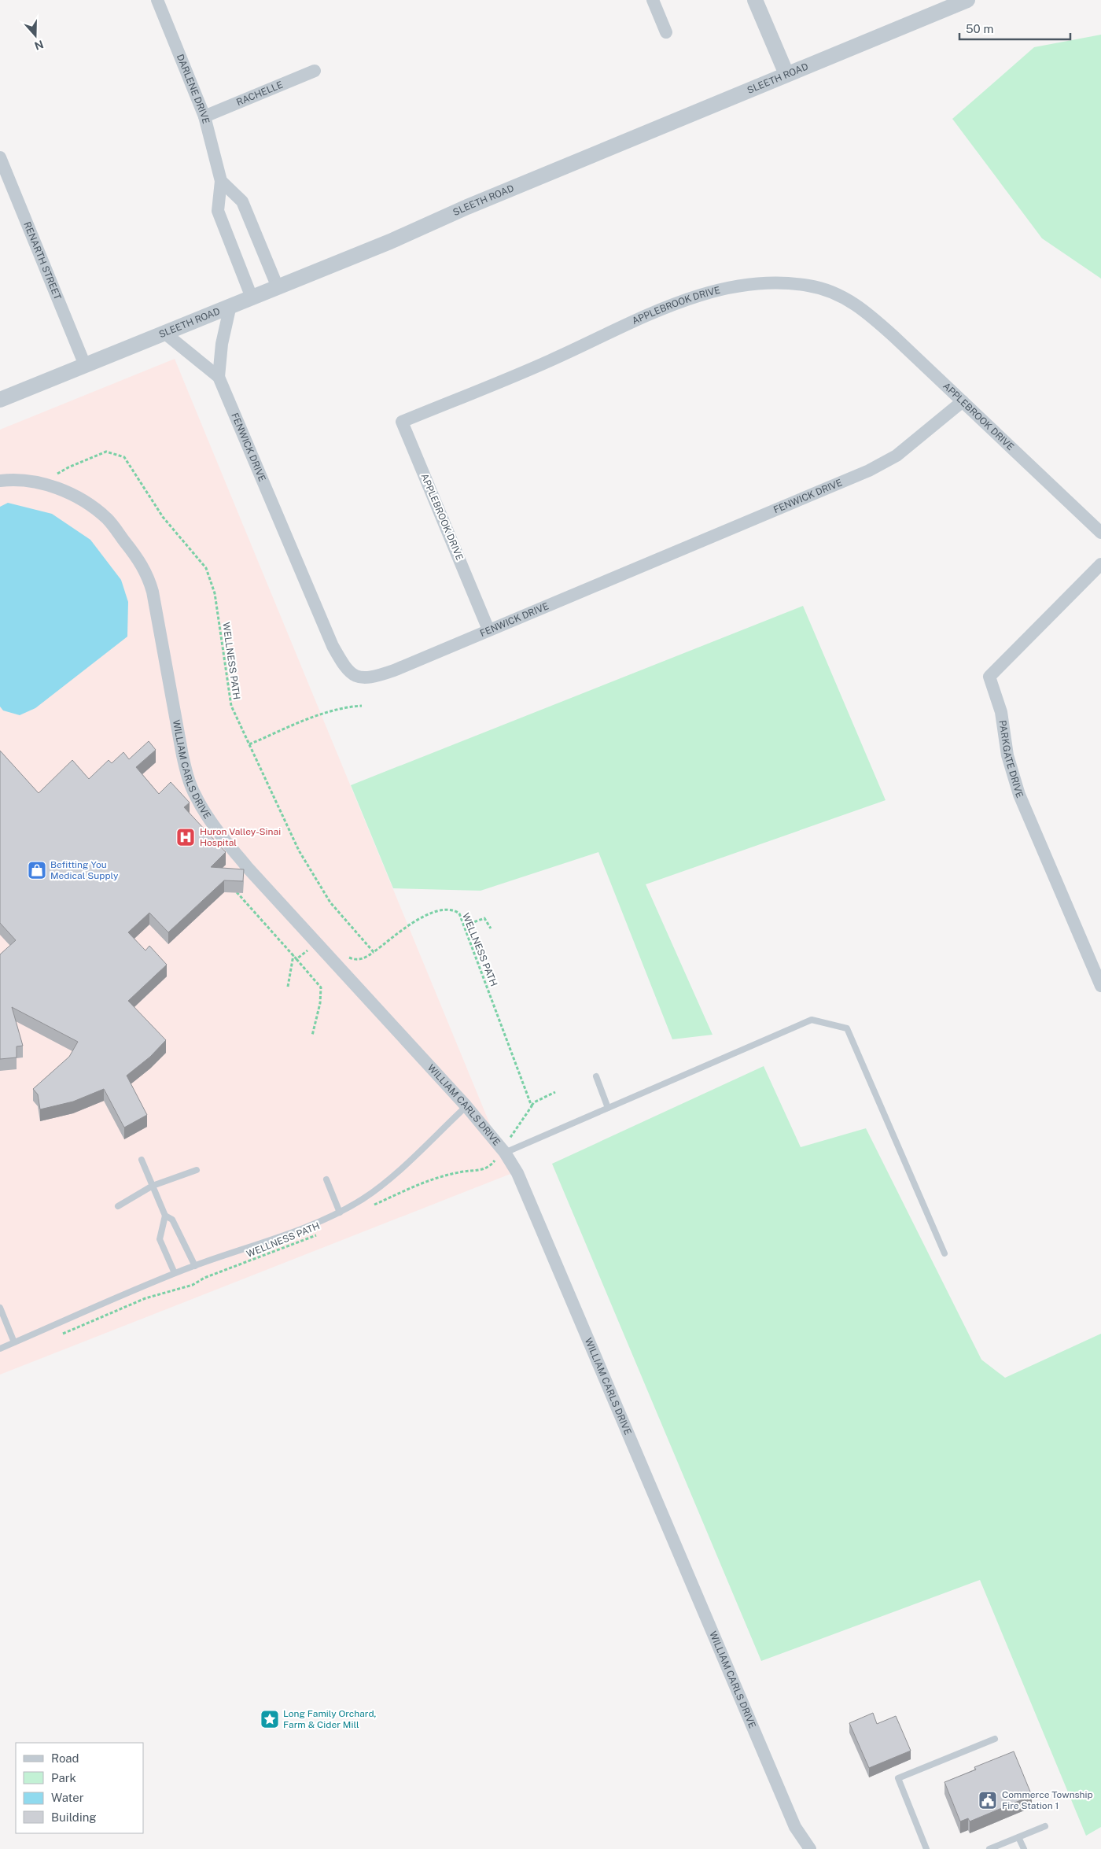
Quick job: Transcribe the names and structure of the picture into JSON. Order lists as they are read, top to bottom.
{
  "streets": {
    "street": [
      "SLEETH ROAD",
      "DARLENE DRIVE",
      "RACHELLE",
      "RENARTH STREET",
      "APPLEBROOK DRIVE",
      "FENWICK DRIVE",
      "PARKGATE DRIVE",
      "WILLIAM CARLS DRIVE"
    ],
    "path": ["WELLNESS PATH"]
  },
  "crossings": [
    ["SLEETH ROAD", "DARLENE DRIVE"],
    ["SLEETH ROAD", "RENARTH STREET"],
    ["SLEETH ROAD", "FENWICK DRIVE"],
    ["DARLENE DRIVE", "RACHELLE"],
    ["APPLEBROOK DRIVE", "FENWICK DRIVE"]
  ],
  "places": {
    "hospital": ["Huron Valley-Sinai Hospital"],
    "shop": ["Befitting You Medical Supply"],
    "place": ["Long Family Orchard, Farm & Cider Mill"],
    "public building": ["Commerce Township Fire Station 1"]
  },
  "legend": [
    "Road",
    "Park",
    "Water",
    "Building"
  ],
  "scale_bar": "50 m",
  "north": "bottom"
}
